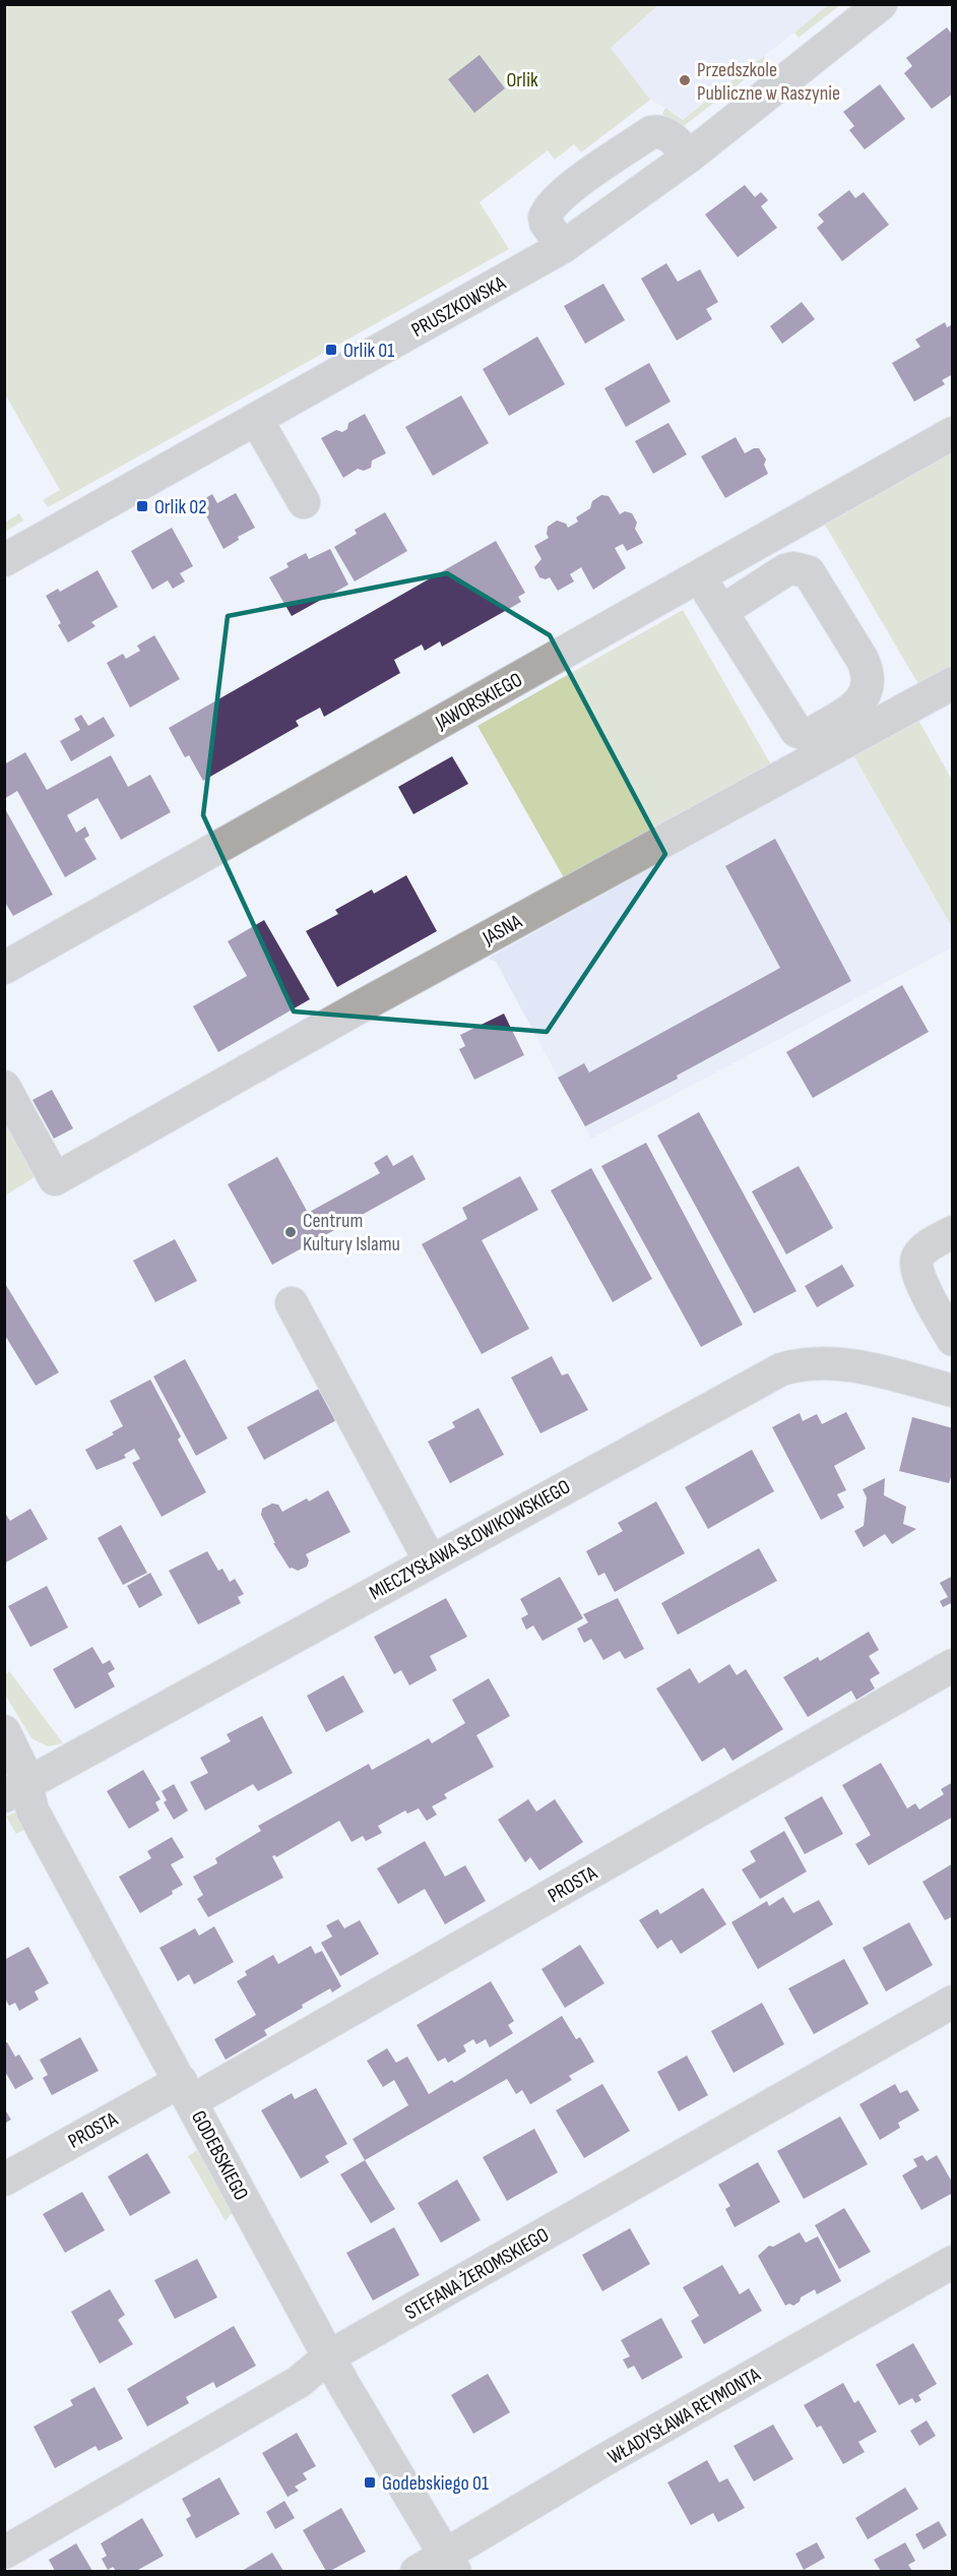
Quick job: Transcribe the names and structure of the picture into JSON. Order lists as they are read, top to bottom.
{
  "streets": {
    "street": [
      "PRUSZKOWSKA",
      "JAWORSKIEGO",
      "JASNA",
      "MIECZYSŁAWA SŁOWIKOWSKIEGO",
      "PROSTA",
      "GODEBSKIEGO",
      "STEFANA ŻEROMSKIEGO",
      "WŁADYSŁAWA REYMONTA"
    ]
  },
  "crossings": [
    ["MIECZYSŁAWA SŁOWIKOWSKIEGO", "GODEBSKIEGO"],
    ["PROSTA", "GODEBSKIEGO"],
    ["GODEBSKIEGO", "STEFANA ŻEROMSKIEGO"],
    ["GODEBSKIEGO", "WŁADYSŁAWA REYMONTA"]
  ],
  "parks": ["Orlik"],
  "places": {
    "other": ["Przedszkole Publiczne w Raszynie", "Centrum Kultury Islamu"],
    "transit": ["Orlik 01", "Orlik 02", "Godebskiego 01"]
  }
}
